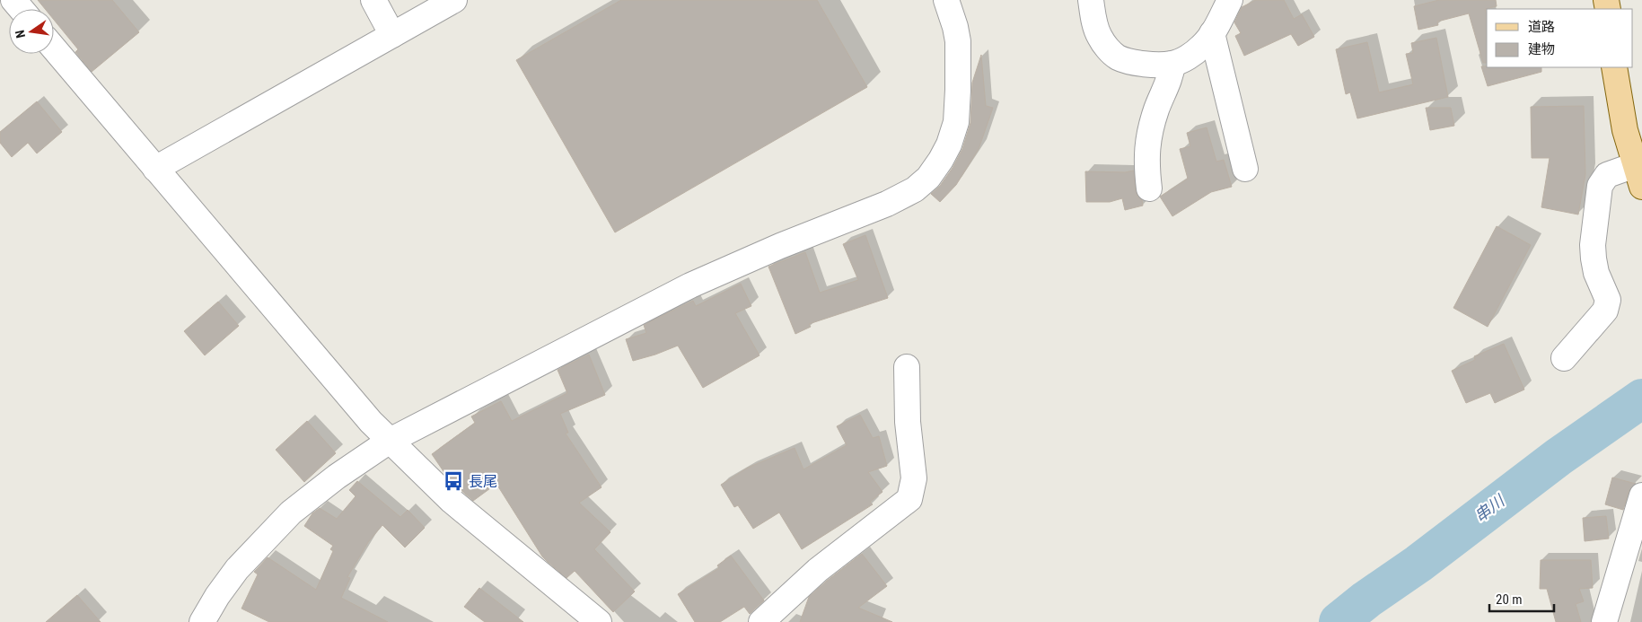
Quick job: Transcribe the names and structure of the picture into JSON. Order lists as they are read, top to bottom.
{
  "water": ["串川"],
  "places": {
    "bus stop": ["長尾"]
  },
  "legend": ["道路", "建物"],
  "scale_bar": "20 m",
  "north": "left"
}
